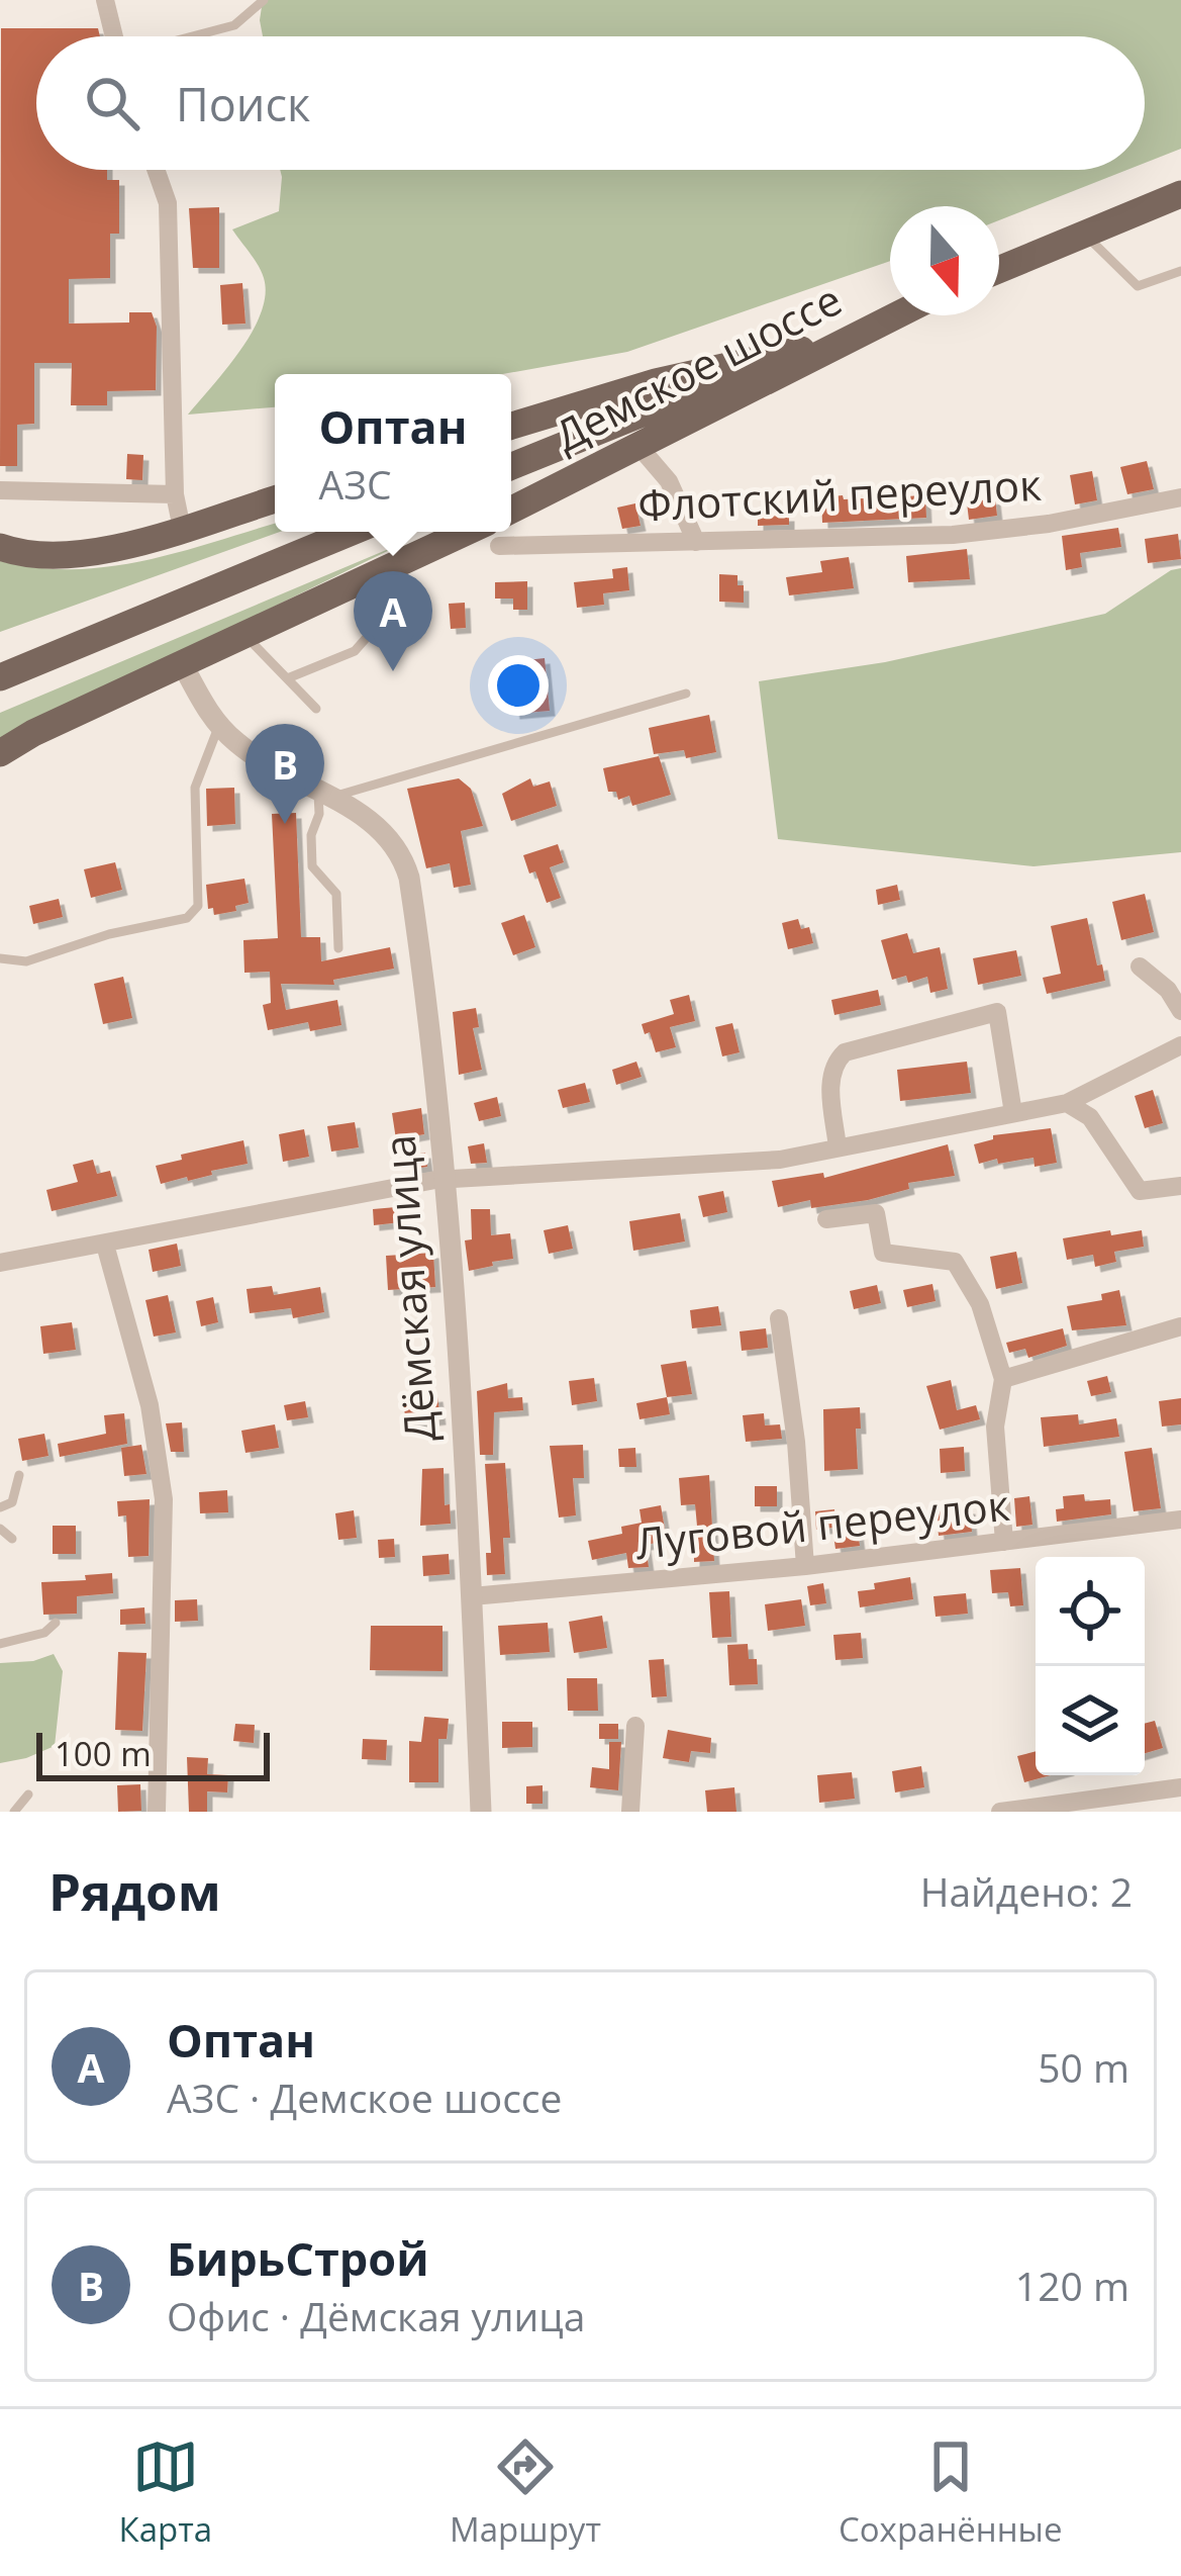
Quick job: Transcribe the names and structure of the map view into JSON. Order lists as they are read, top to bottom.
{
  "streets": {
    "main road": ["Демское шоссе"],
    "street": ["Флотский переулок", "Дёмская улица", "Луговой переулок"]
  },
  "crossings": [
    ["Дёмская улица", "Луговой переулок"]
  ],
  "scale_bar": "100 m",
  "north": "bottom",
  "page": {
    "search": "Поиск",
    "popup": ["Оптан", "АЗС"],
    "pins": ["A", "B"],
    "scale": "100 m",
    "heading": ["Рядом", "Найдено: 2"],
    "list": [
      {
        "mark": "A",
        "name": "Оптан",
        "note": "АЗС · Демское шоссе",
        "value": "50 m"
      },
      {
        "mark": "B",
        "name": "БирьСтрой",
        "note": "Офис · Дёмская улица",
        "value": "120 m"
      }
    ],
    "nav": ["Карта", "Маршрут", "Сохранённые"]
  }
}
